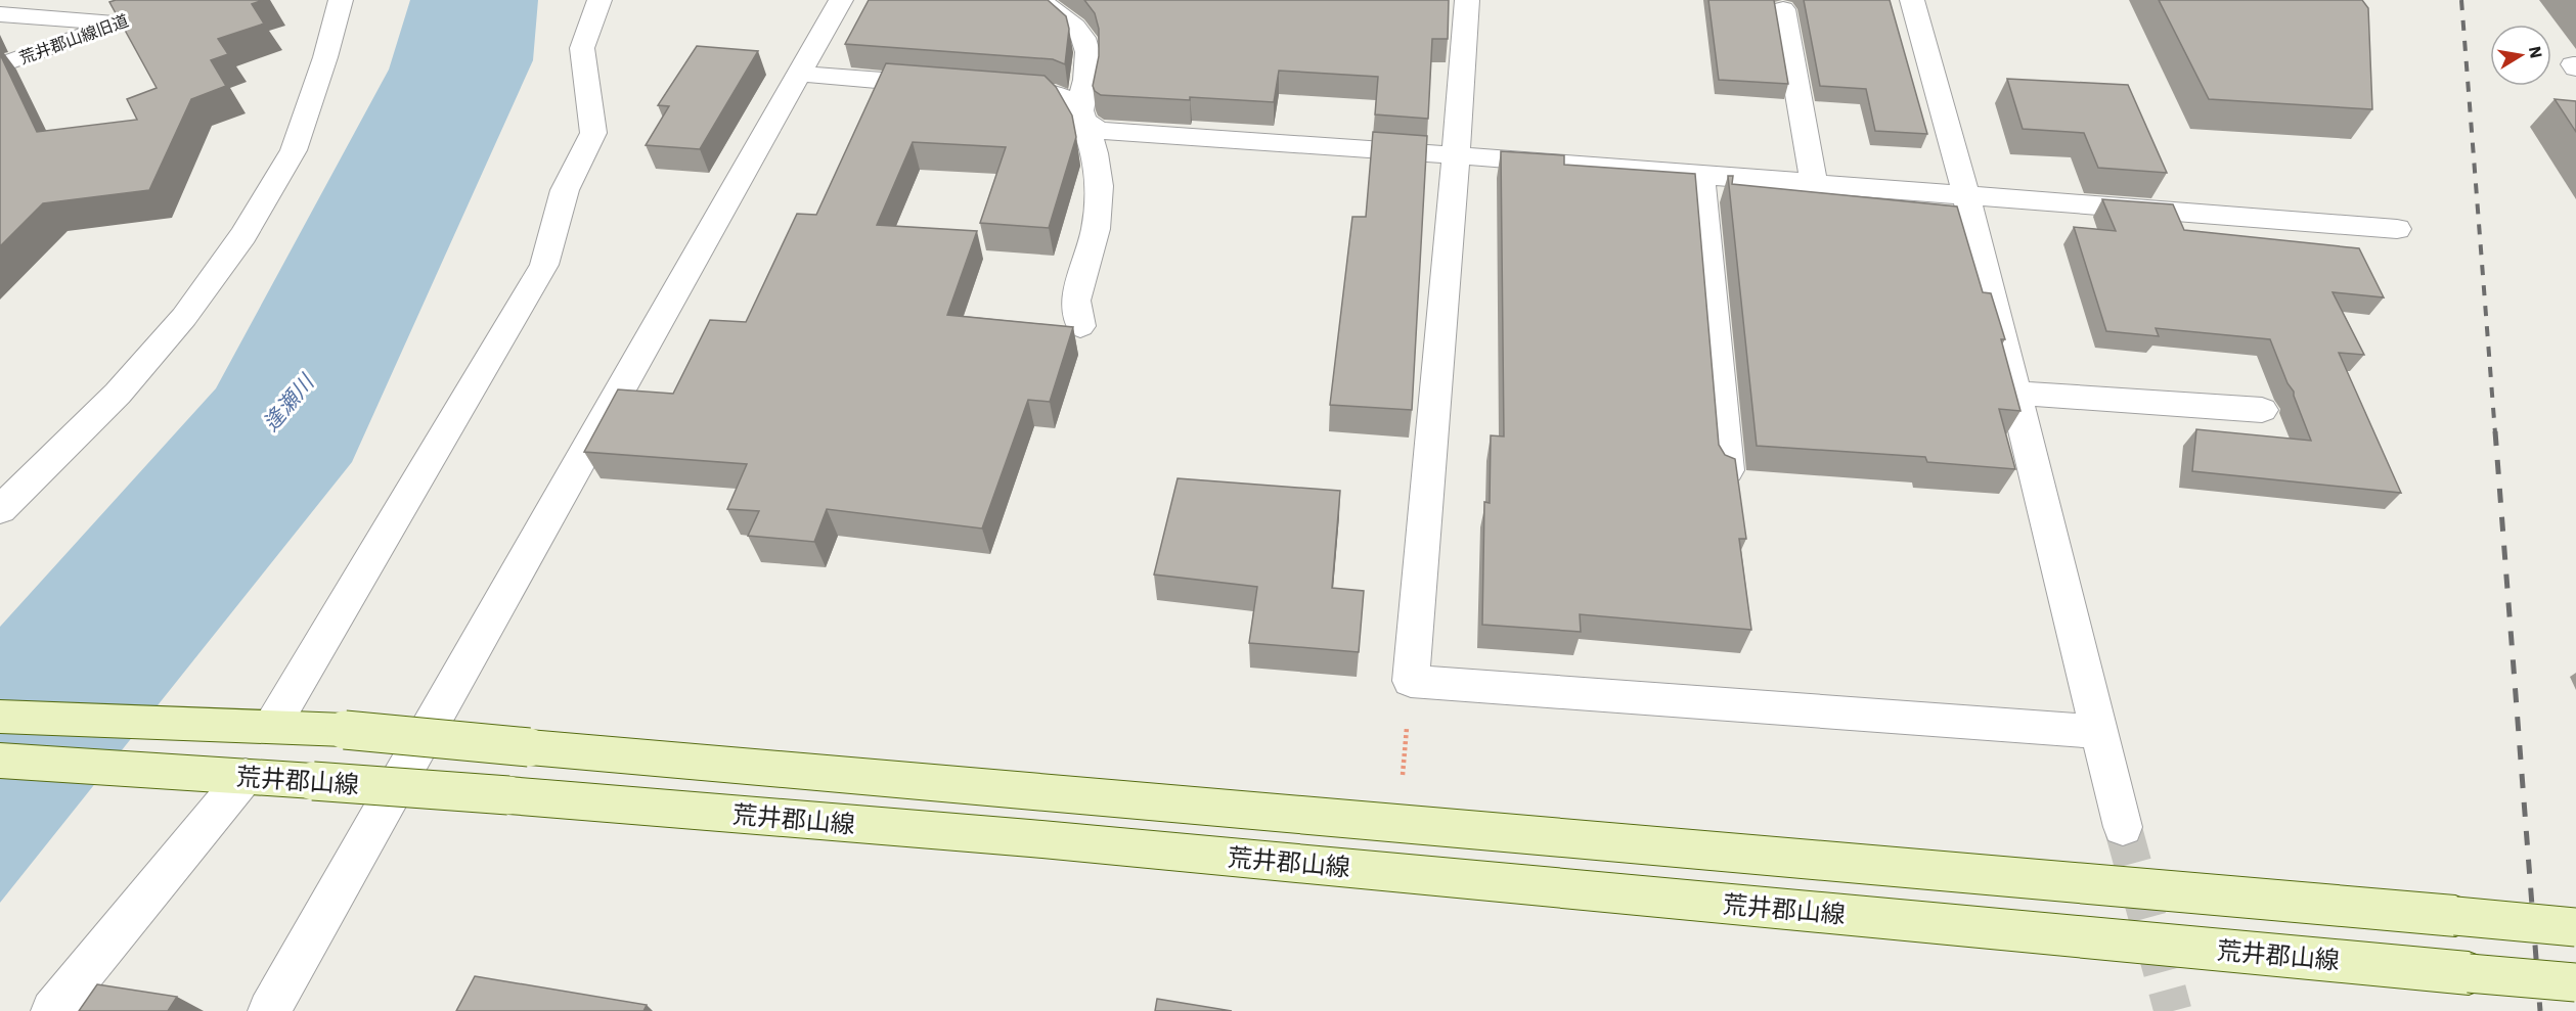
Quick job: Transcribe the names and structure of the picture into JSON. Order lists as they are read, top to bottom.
{
  "streets": {
    "main road": ["荒井郡山線"],
    "street": ["荒井郡山線旧道"]
  },
  "water": ["逢瀬川"],
  "north": "right"
}
